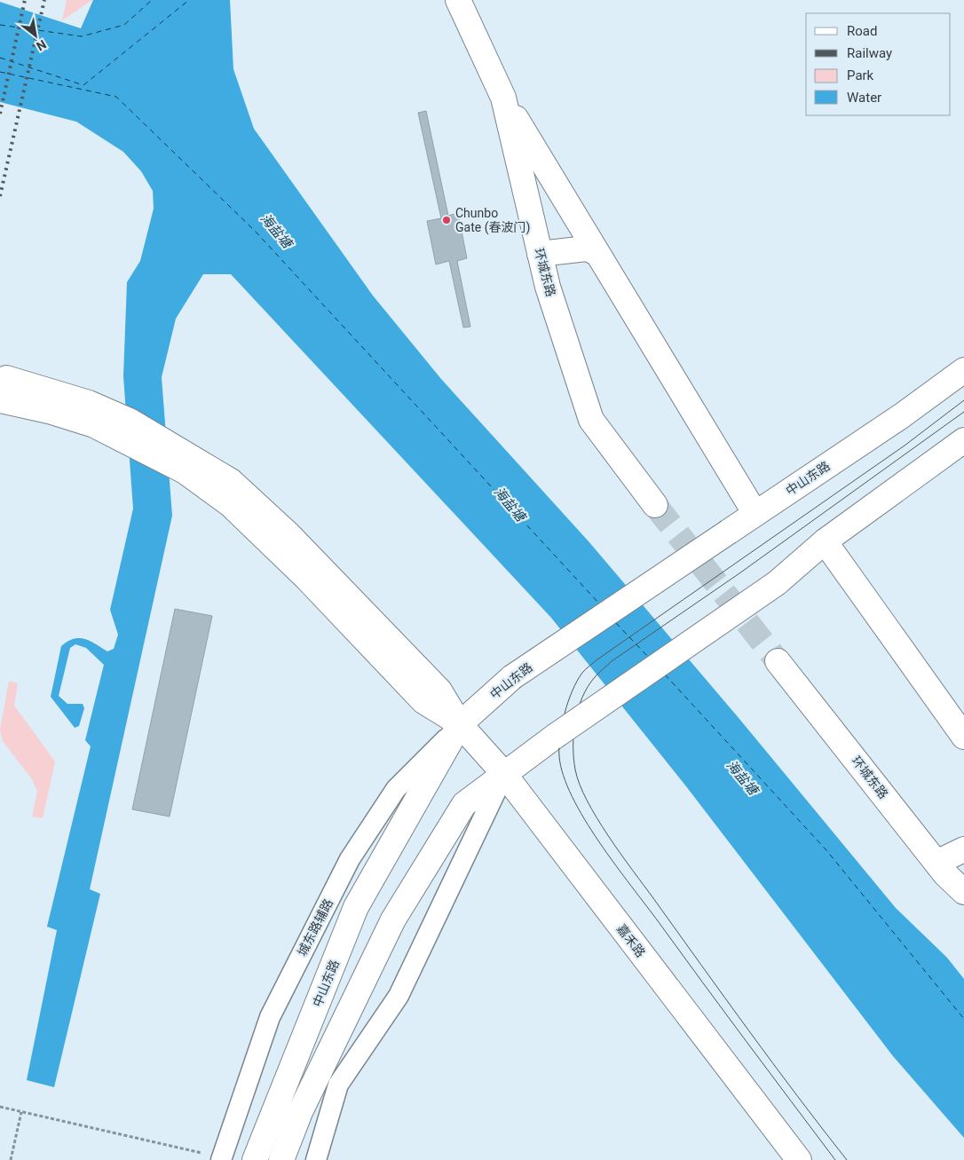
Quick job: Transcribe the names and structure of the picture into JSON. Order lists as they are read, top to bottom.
{
  "streets": {
    "main road": ["环城东路", "中山东路", "嘉禾路"],
    "street": ["城东路辅路"]
  },
  "crossings": [
    ["中山东路", "城东路辅路"],
    ["中山东路", "嘉禾路"],
    ["城东路辅路", "嘉禾路"]
  ],
  "water": ["海盐塘"],
  "places": ["Chunbo Gate (春波门)"],
  "legend": [
    "Road",
    "Railway",
    "Park",
    "Water"
  ],
  "north": "bottom right"
}
